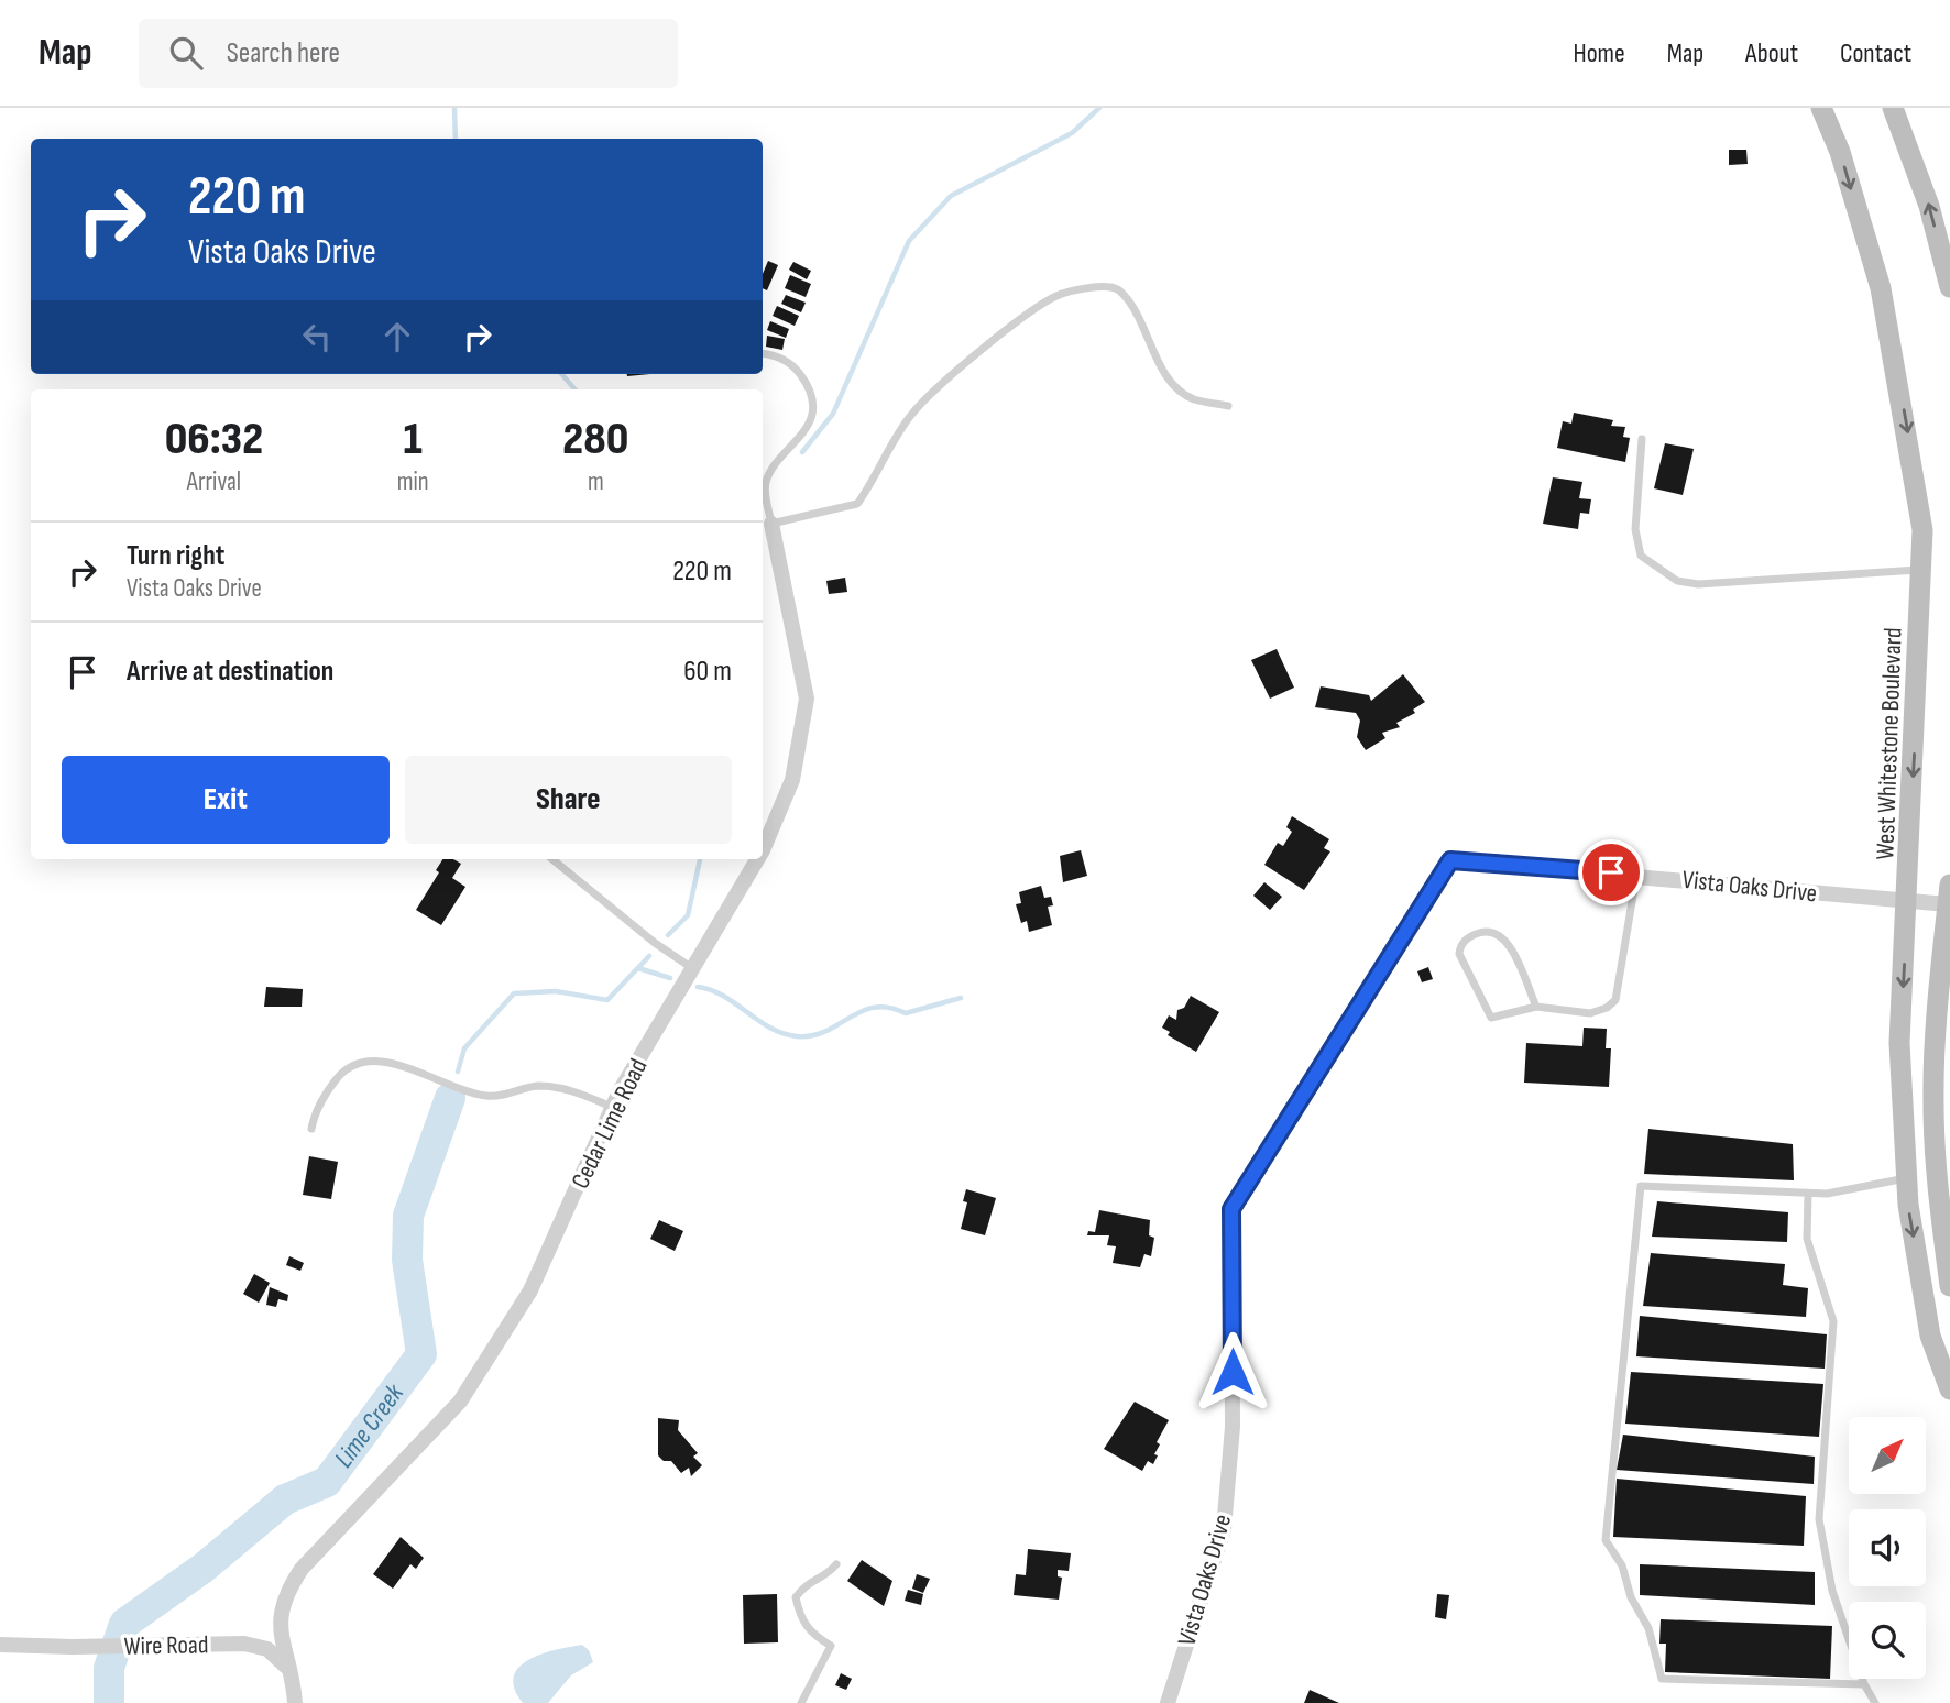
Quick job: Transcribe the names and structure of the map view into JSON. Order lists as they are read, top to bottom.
{
  "streets": {
    "main road": ["West Whitestone Boulevard"],
    "street": ["Vista Oaks Drive", "Cedar Lime Road", "Wire Road"]
  },
  "crossings": [
    ["West Whitestone Boulevard", "Vista Oaks Drive"],
    ["Cedar Lime Road", "Wire Road"]
  ],
  "water": ["Lime Creek"],
  "north": "top right",
  "page": {
    "header": "Map",
    "search": "Search here",
    "nav": [
      "Home",
      "Map",
      "About",
      "Contact"
    ],
    "turn": ["220 m", "Vista Oaks Drive"],
    "eta": [
      "06:32",
      "Arrival",
      "1",
      "min",
      "280",
      "m"
    ],
    "list": [
      {
        "name": "Turn right",
        "note": "Vista Oaks Drive",
        "value": "220 m"
      },
      {
        "name": "Arrive at destination",
        "value": "60 m"
      }
    ],
    "buttons": ["Exit", "Share"]
  }
}
